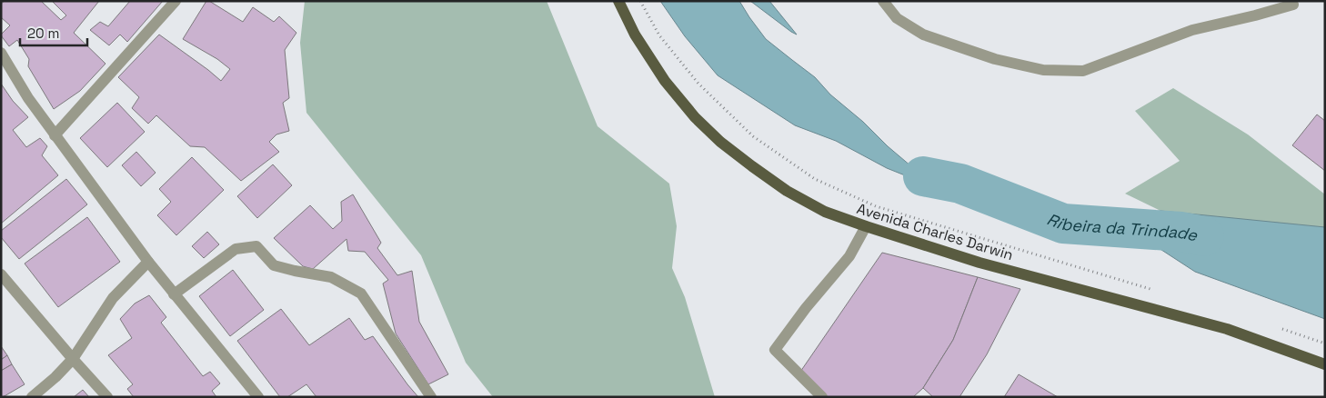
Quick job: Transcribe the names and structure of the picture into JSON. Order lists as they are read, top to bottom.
{
  "streets": {
    "main road": ["Avenida Charles Darwin"]
  },
  "water": ["Ribeira da Trindade"],
  "scale_bar": "20 m"
}
